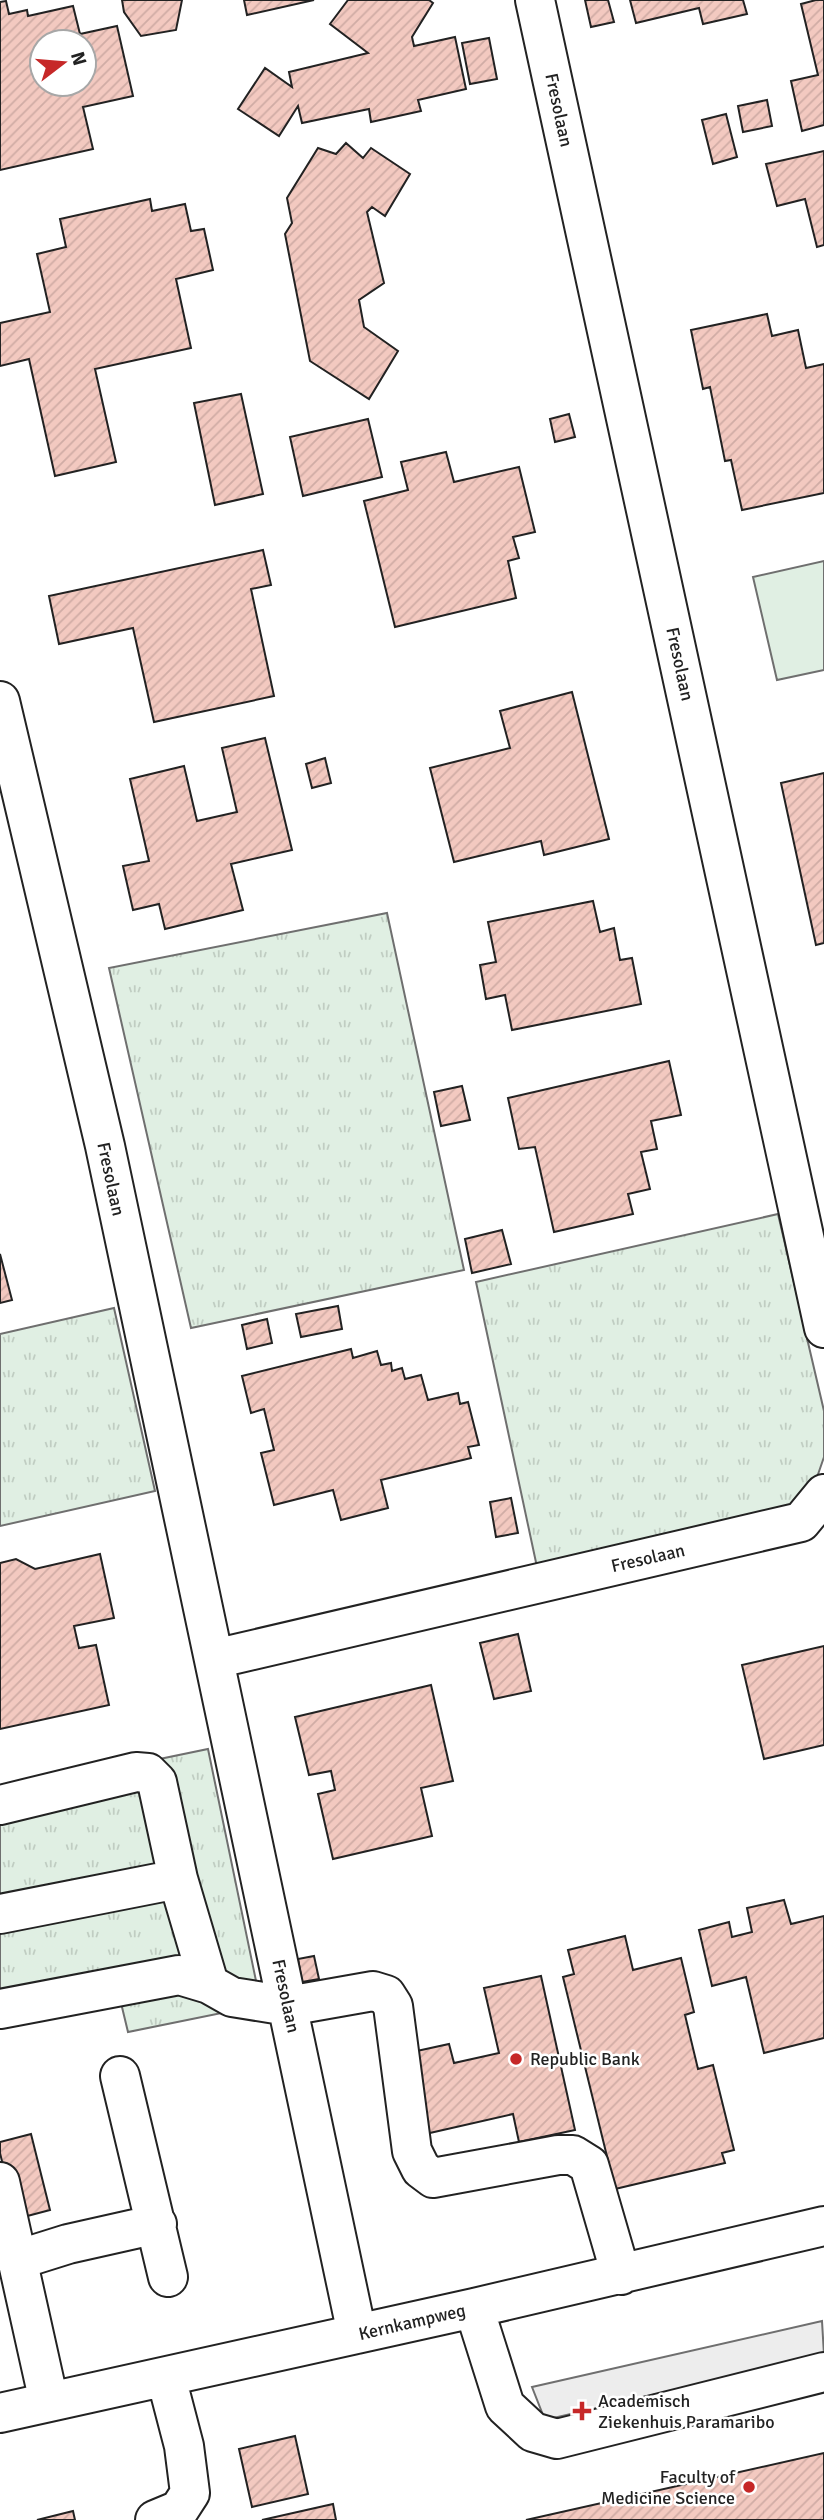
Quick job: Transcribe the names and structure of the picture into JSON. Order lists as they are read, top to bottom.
{
  "streets": {
    "street": ["Fresolaan", "Kernkampweg"]
  },
  "crossings": [
    ["Fresolaan", "Kernkampweg"]
  ],
  "places": {
    "other": ["Republic Bank", "Faculty of Medicine Science"],
    "health": ["Academisch Ziekenhuis Paramaribo"]
  },
  "north": "right"
}
